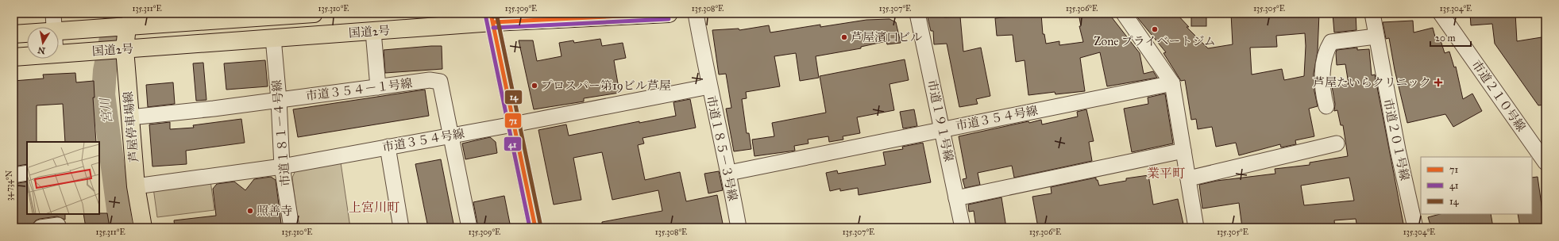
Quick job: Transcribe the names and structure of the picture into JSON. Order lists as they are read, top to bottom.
{
  "streets": {
    "main road": ["国道2号", "芦屋停車場線"],
    "street": [
      "市道３５４－１号線",
      "市道２１０号線",
      "市道３５４号線",
      "市道１９１号線",
      "市道１８１－４号線",
      "市道２０１号線",
      "市道１８５－３号線"
    ]
  },
  "crossings": [
    ["国道2号", "芦屋停車場線"],
    ["国道2号", "市道１８１－４号線"],
    ["市道３５４－１号線", "市道３５４号線"],
    ["市道３５４－１号線", "芦屋停車場線"],
    ["市道３５４－１号線", "市道１８１－４号線"],
    ["市道３５４号線", "市道１９１号線"],
    ["市道３５４号線", "芦屋停車場線"],
    ["市道３５４号線", "市道１８１－４号線"],
    ["市道３５４号線", "市道１８５－３号線"]
  ],
  "districts": ["業平町", "上宮川町"],
  "water": ["宮川"],
  "places": {
    "other": [
      "Zone プライベートジム",
      "芦屋濱口ビル",
      "プロスパー第19ビル芦屋",
      "照善寺"
    ],
    "health": ["芦屋たいらクリニック"]
  },
  "lines": ["transit line 71", "transit line 14", "transit line 41"],
  "legend": ["71", "41", "14"],
  "scale_bar": "20 m",
  "north": "bottom",
  "coordinates": [
    "135.311°E",
    "135.310°E",
    "135.309°E",
    "135.308°E",
    "135.307°E",
    "135.306°E",
    "135.305°E",
    "135.304°E",
    "34.734°N"
  ]
}
